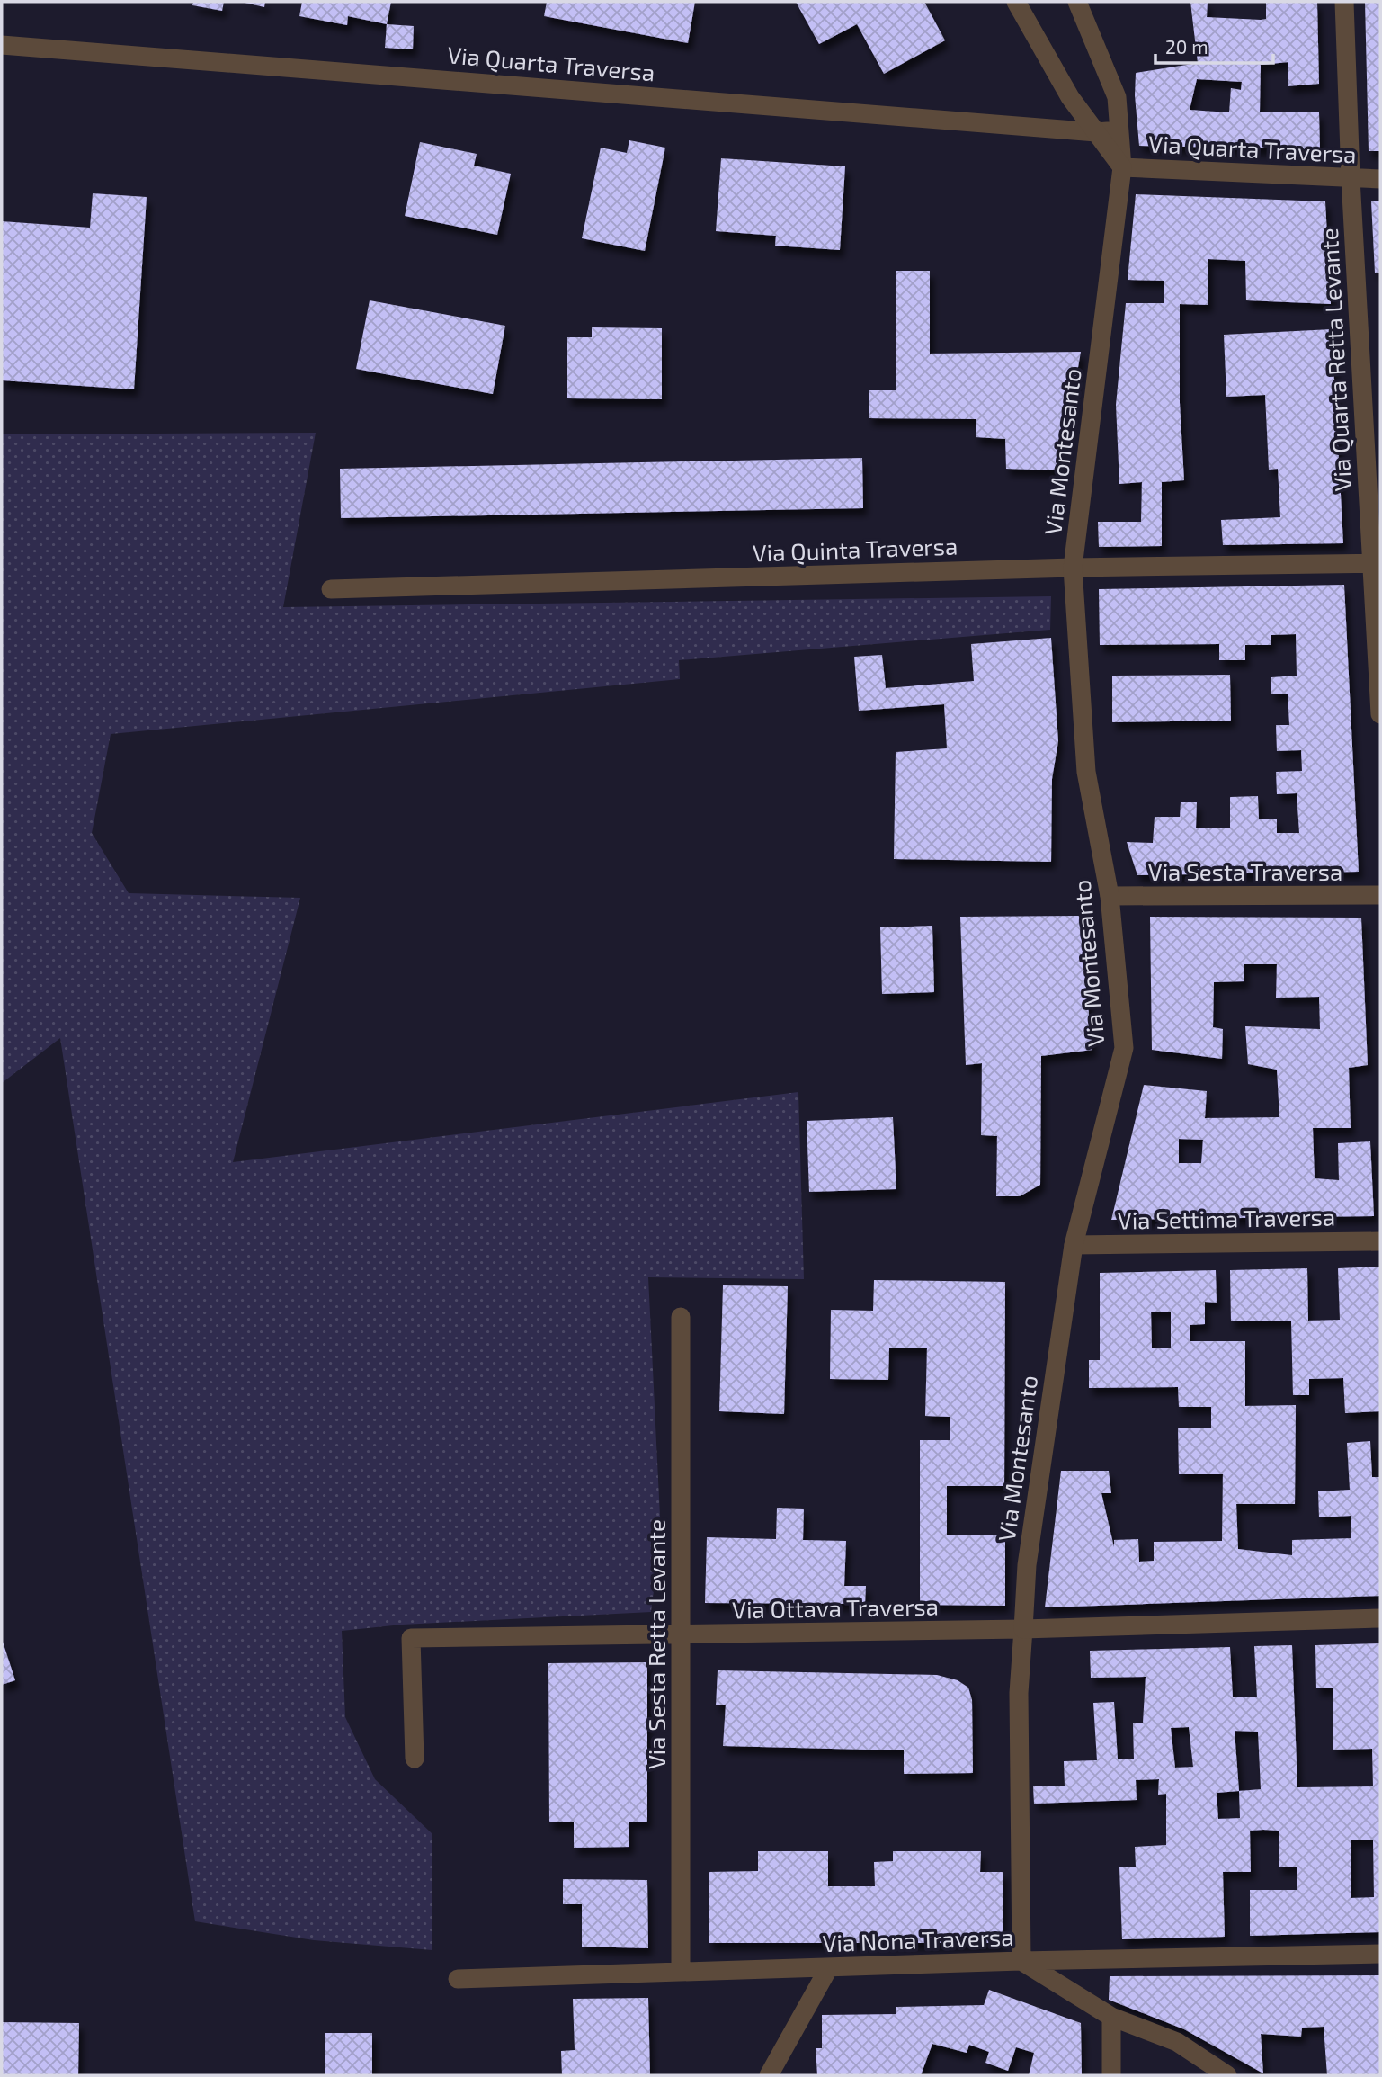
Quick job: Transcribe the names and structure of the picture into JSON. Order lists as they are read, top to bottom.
{
  "streets": {
    "street": [
      "Via Quarta Traversa",
      "Via Quarta Retta Levante",
      "Via Montesanto",
      "Via Quinta Traversa",
      "Via Sesta Traversa",
      "Via Settima Traversa",
      "Via Ottava Traversa",
      "Via Sesta Retta Levante",
      "Via Nona Traversa"
    ]
  },
  "crossings": [
    ["Via Quarta Traversa", "Via Quarta Retta Levante"],
    ["Via Quarta Traversa", "Via Montesanto"],
    ["Via Quarta Retta Levante", "Via Quinta Traversa"],
    ["Via Montesanto", "Via Quinta Traversa"],
    ["Via Montesanto", "Via Sesta Traversa"],
    ["Via Montesanto", "Via Settima Traversa"],
    ["Via Montesanto", "Via Ottava Traversa"],
    ["Via Montesanto", "Via Nona Traversa"],
    ["Via Ottava Traversa", "Via Sesta Retta Levante"],
    ["Via Sesta Retta Levante", "Via Nona Traversa"]
  ],
  "scale_bar": "20 m"
}
